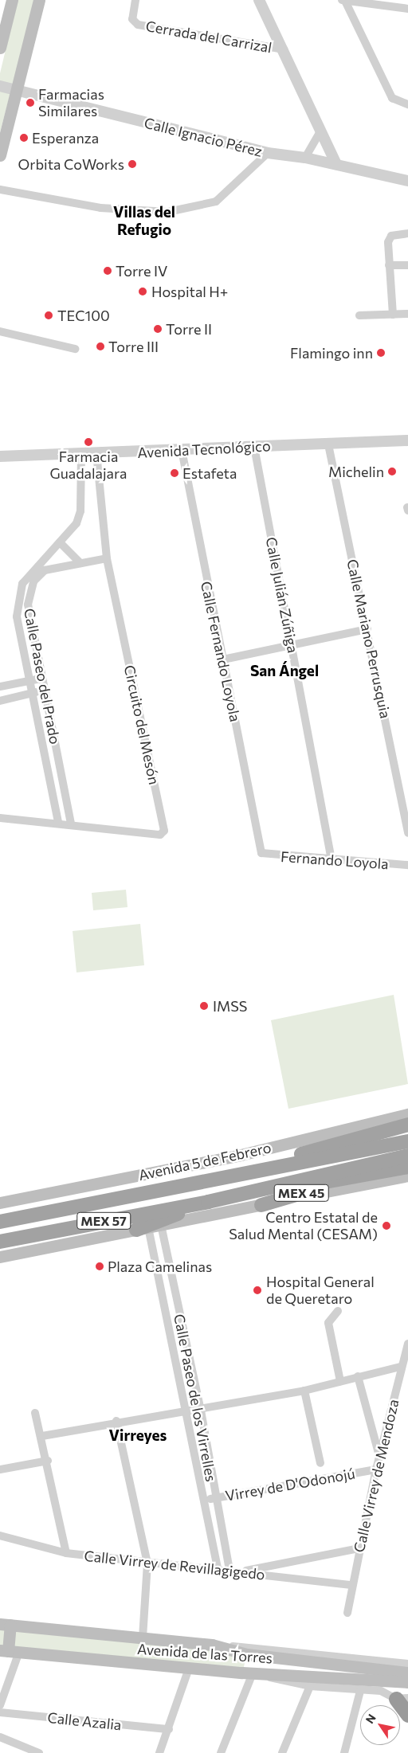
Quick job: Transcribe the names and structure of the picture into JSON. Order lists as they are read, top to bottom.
{
  "streets": {
    "highway": ["Avenida 5 de Febrero", "MEX 45", "MEX 57"],
    "main road": ["Avenida de las Torres"],
    "street": [
      "Cerrada del Carrizal",
      "Calle Ignacio Pérez",
      "Avenida Tecnológico",
      "Calle Julián Zúñiga",
      "Calle Mariano Perrusquia",
      "Calle Fernando Loyola",
      "Calle Paseo del Prado",
      "Circuito del Mesón",
      "Fernando Loyola",
      "Calle Paseo de los Virrelles",
      "Calle Virrey de Mendoza",
      "Virrey de D'Odonojú",
      "Calle Virrey de Revillagigedo",
      "Calle Azalia"
    ]
  },
  "crossings": [
    ["Avenida Tecnológico", "Calle Julián Zúñiga"],
    ["Avenida Tecnológico", "Calle Mariano Perrusquia"],
    ["Avenida Tecnológico", "Calle Fernando Loyola"],
    ["Avenida Tecnológico", "Calle Paseo del Prado"],
    ["Avenida Tecnológico", "Circuito del Mesón"],
    ["Calle Julián Zúñiga", "Fernando Loyola"],
    ["Calle Fernando Loyola", "Fernando Loyola"],
    ["Calle Paseo del Prado", "Circuito del Mesón"],
    ["Avenida 5 de Febrero", "MEX 45"],
    ["MEX 45", "MEX 57"],
    ["MEX 57", "Calle Paseo de los Virrelles"],
    ["Calle Paseo de los Virrelles", "Virrey de D'Odonojú"],
    ["Calle Paseo de los Virrelles", "Calle Virrey de Revillagigedo"],
    ["Calle Virrey de Mendoza", "Virrey de D'Odonojú"],
    ["Calle Virrey de Mendoza", "Calle Virrey de Revillagigedo"]
  ],
  "districts": ["Villas del Refugio", "San Ángel", "Virreyes"],
  "places": [
    "Farmacias Similares",
    "Esperanza",
    "Orbita CoWorks",
    "Torre IV",
    "Hospital H+",
    "TEC100",
    "Torre II",
    "Torre III",
    "Flamingo inn",
    "Farmacia Guadalajara",
    "Michelin",
    "Estafeta",
    "IMSS",
    "Centro Estatal de Salud Mental (CESAM)",
    "Plaza Camelinas",
    "Hospital General de Queretaro"
  ],
  "north": "top left"
}
